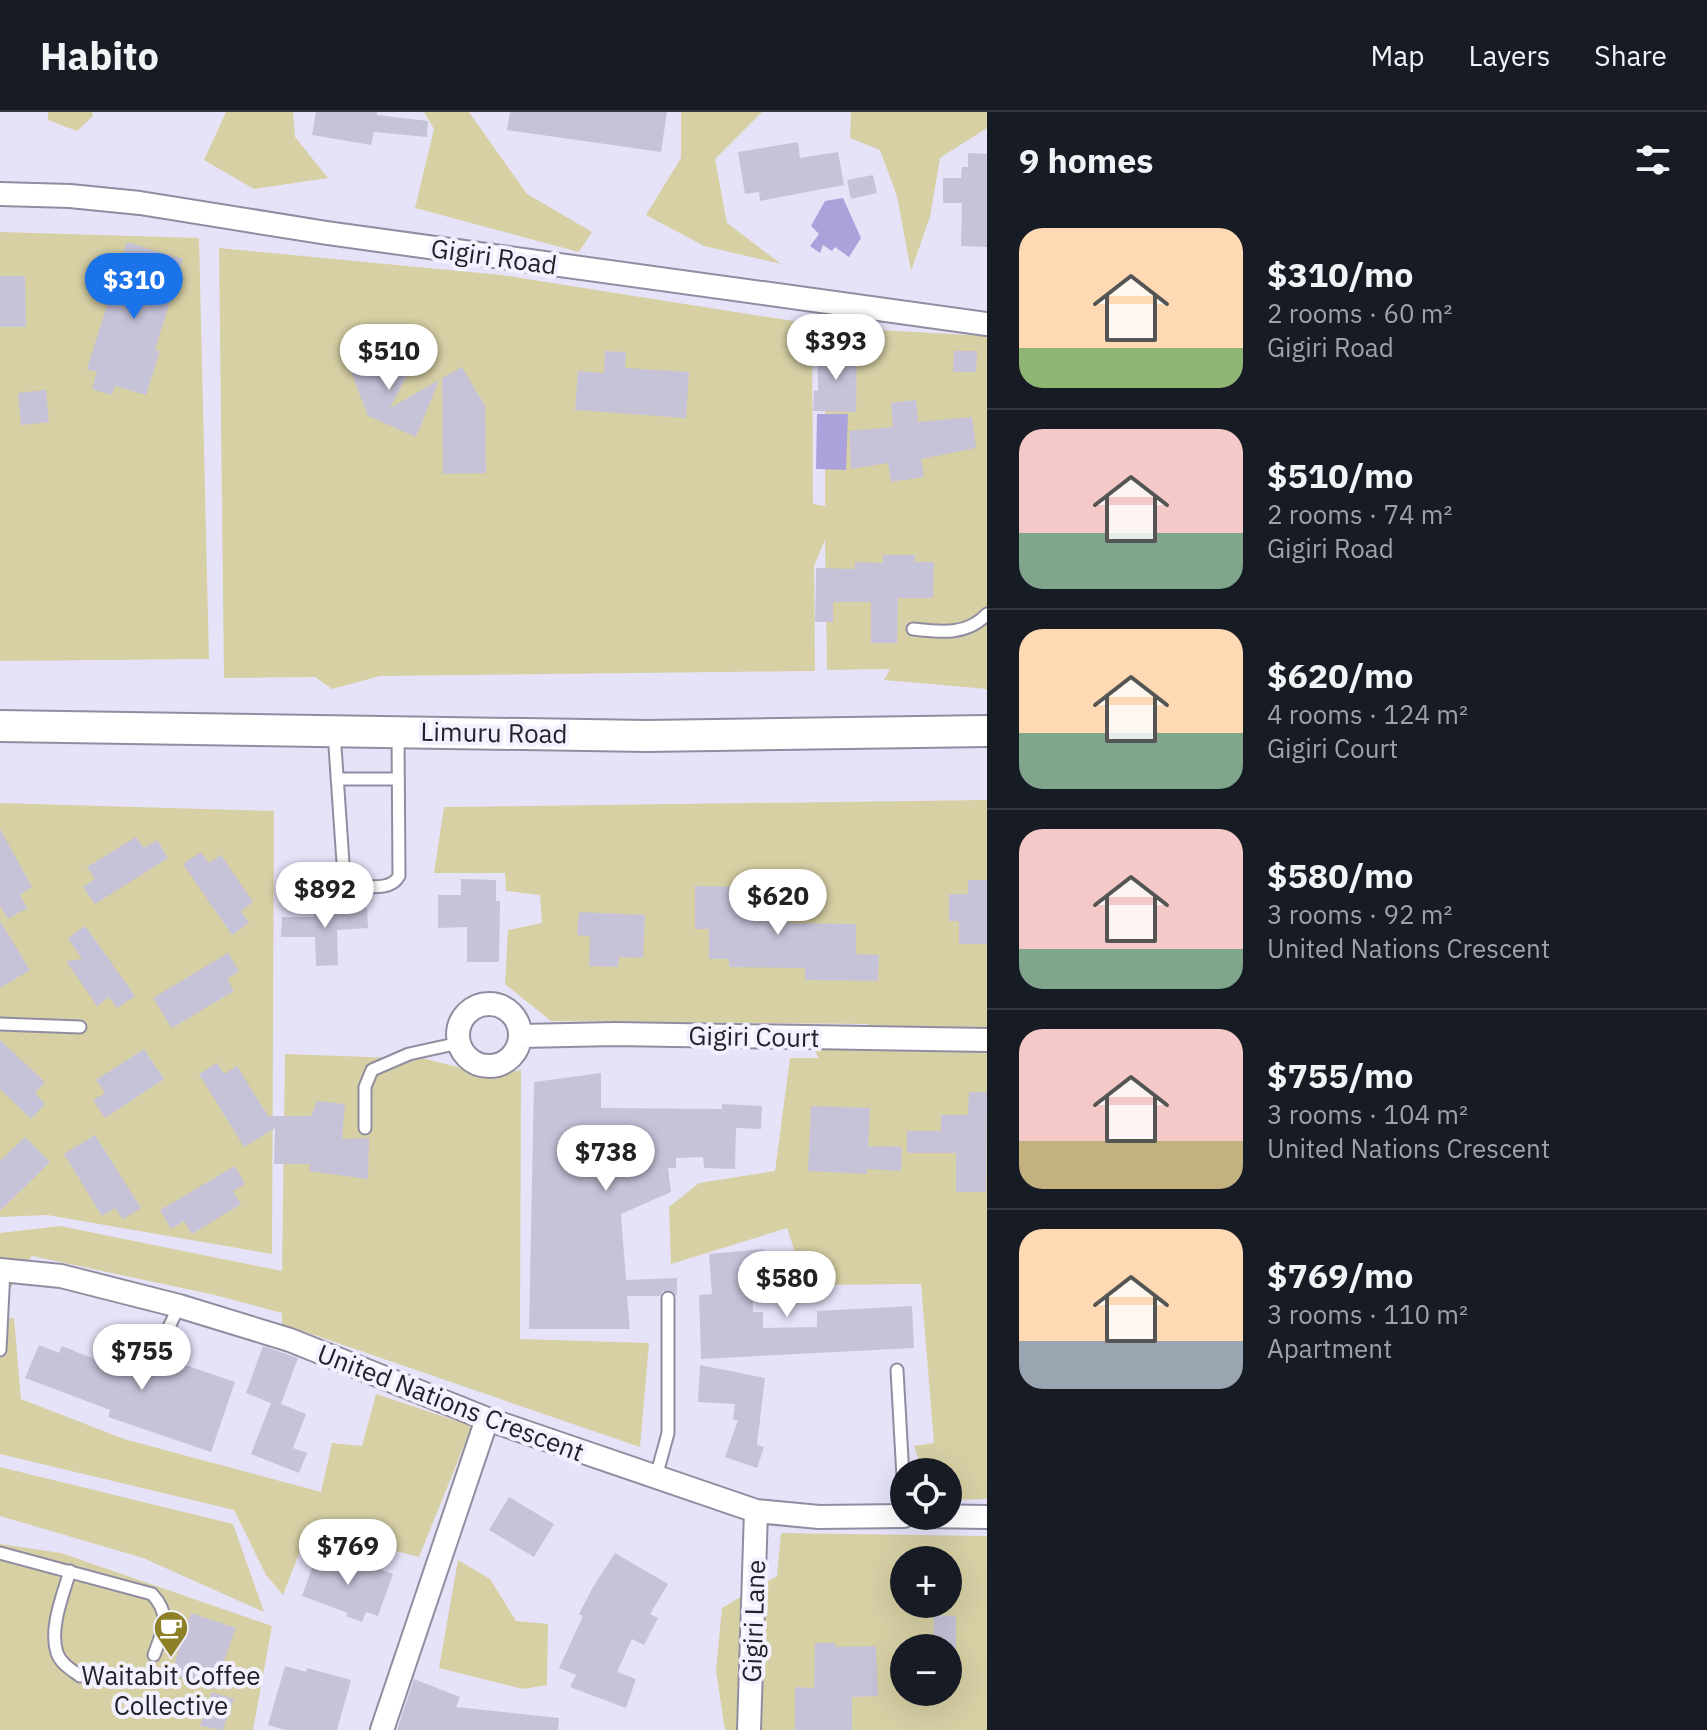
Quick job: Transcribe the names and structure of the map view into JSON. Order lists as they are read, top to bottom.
{
  "streets": {
    "main road": ["Limuru Road"],
    "street": [
      "Gigiri Road",
      "Gigiri Court",
      "United Nations Crescent",
      "Gigiri Lane"
    ]
  },
  "crossings": [
    ["United Nations Crescent", "Gigiri Lane"]
  ],
  "places": {
    "cafe": ["Waitabit Coffee Collective"]
  },
  "page": {
    "header": "Habito",
    "nav": ["Map", "Layers", "Share"],
    "heading": "9 homes",
    "list": [
      {
        "name": "$310/mo",
        "note": "2 rooms · 60 m² · Gigiri Road"
      },
      {
        "name": "$510/mo",
        "note": "2 rooms · 74 m² · Gigiri Road"
      },
      {
        "name": "$620/mo",
        "note": "4 rooms · 124 m² · Gigiri Court"
      },
      {
        "name": "$580/mo",
        "note": "3 rooms · 92 m² · United Nations Crescent"
      },
      {
        "name": "$755/mo",
        "note": "3 rooms · 104 m² · United Nations Crescent"
      },
      {
        "name": "$769/mo",
        "note": "3 rooms · 110 m² · Apartment"
      }
    ],
    "price": [
      "$310",
      "$393",
      "$510",
      "$892",
      "$620",
      "$738",
      "$580",
      "$755",
      "$769"
    ],
    "map_buttons": ["+", "−"]
  }
}
